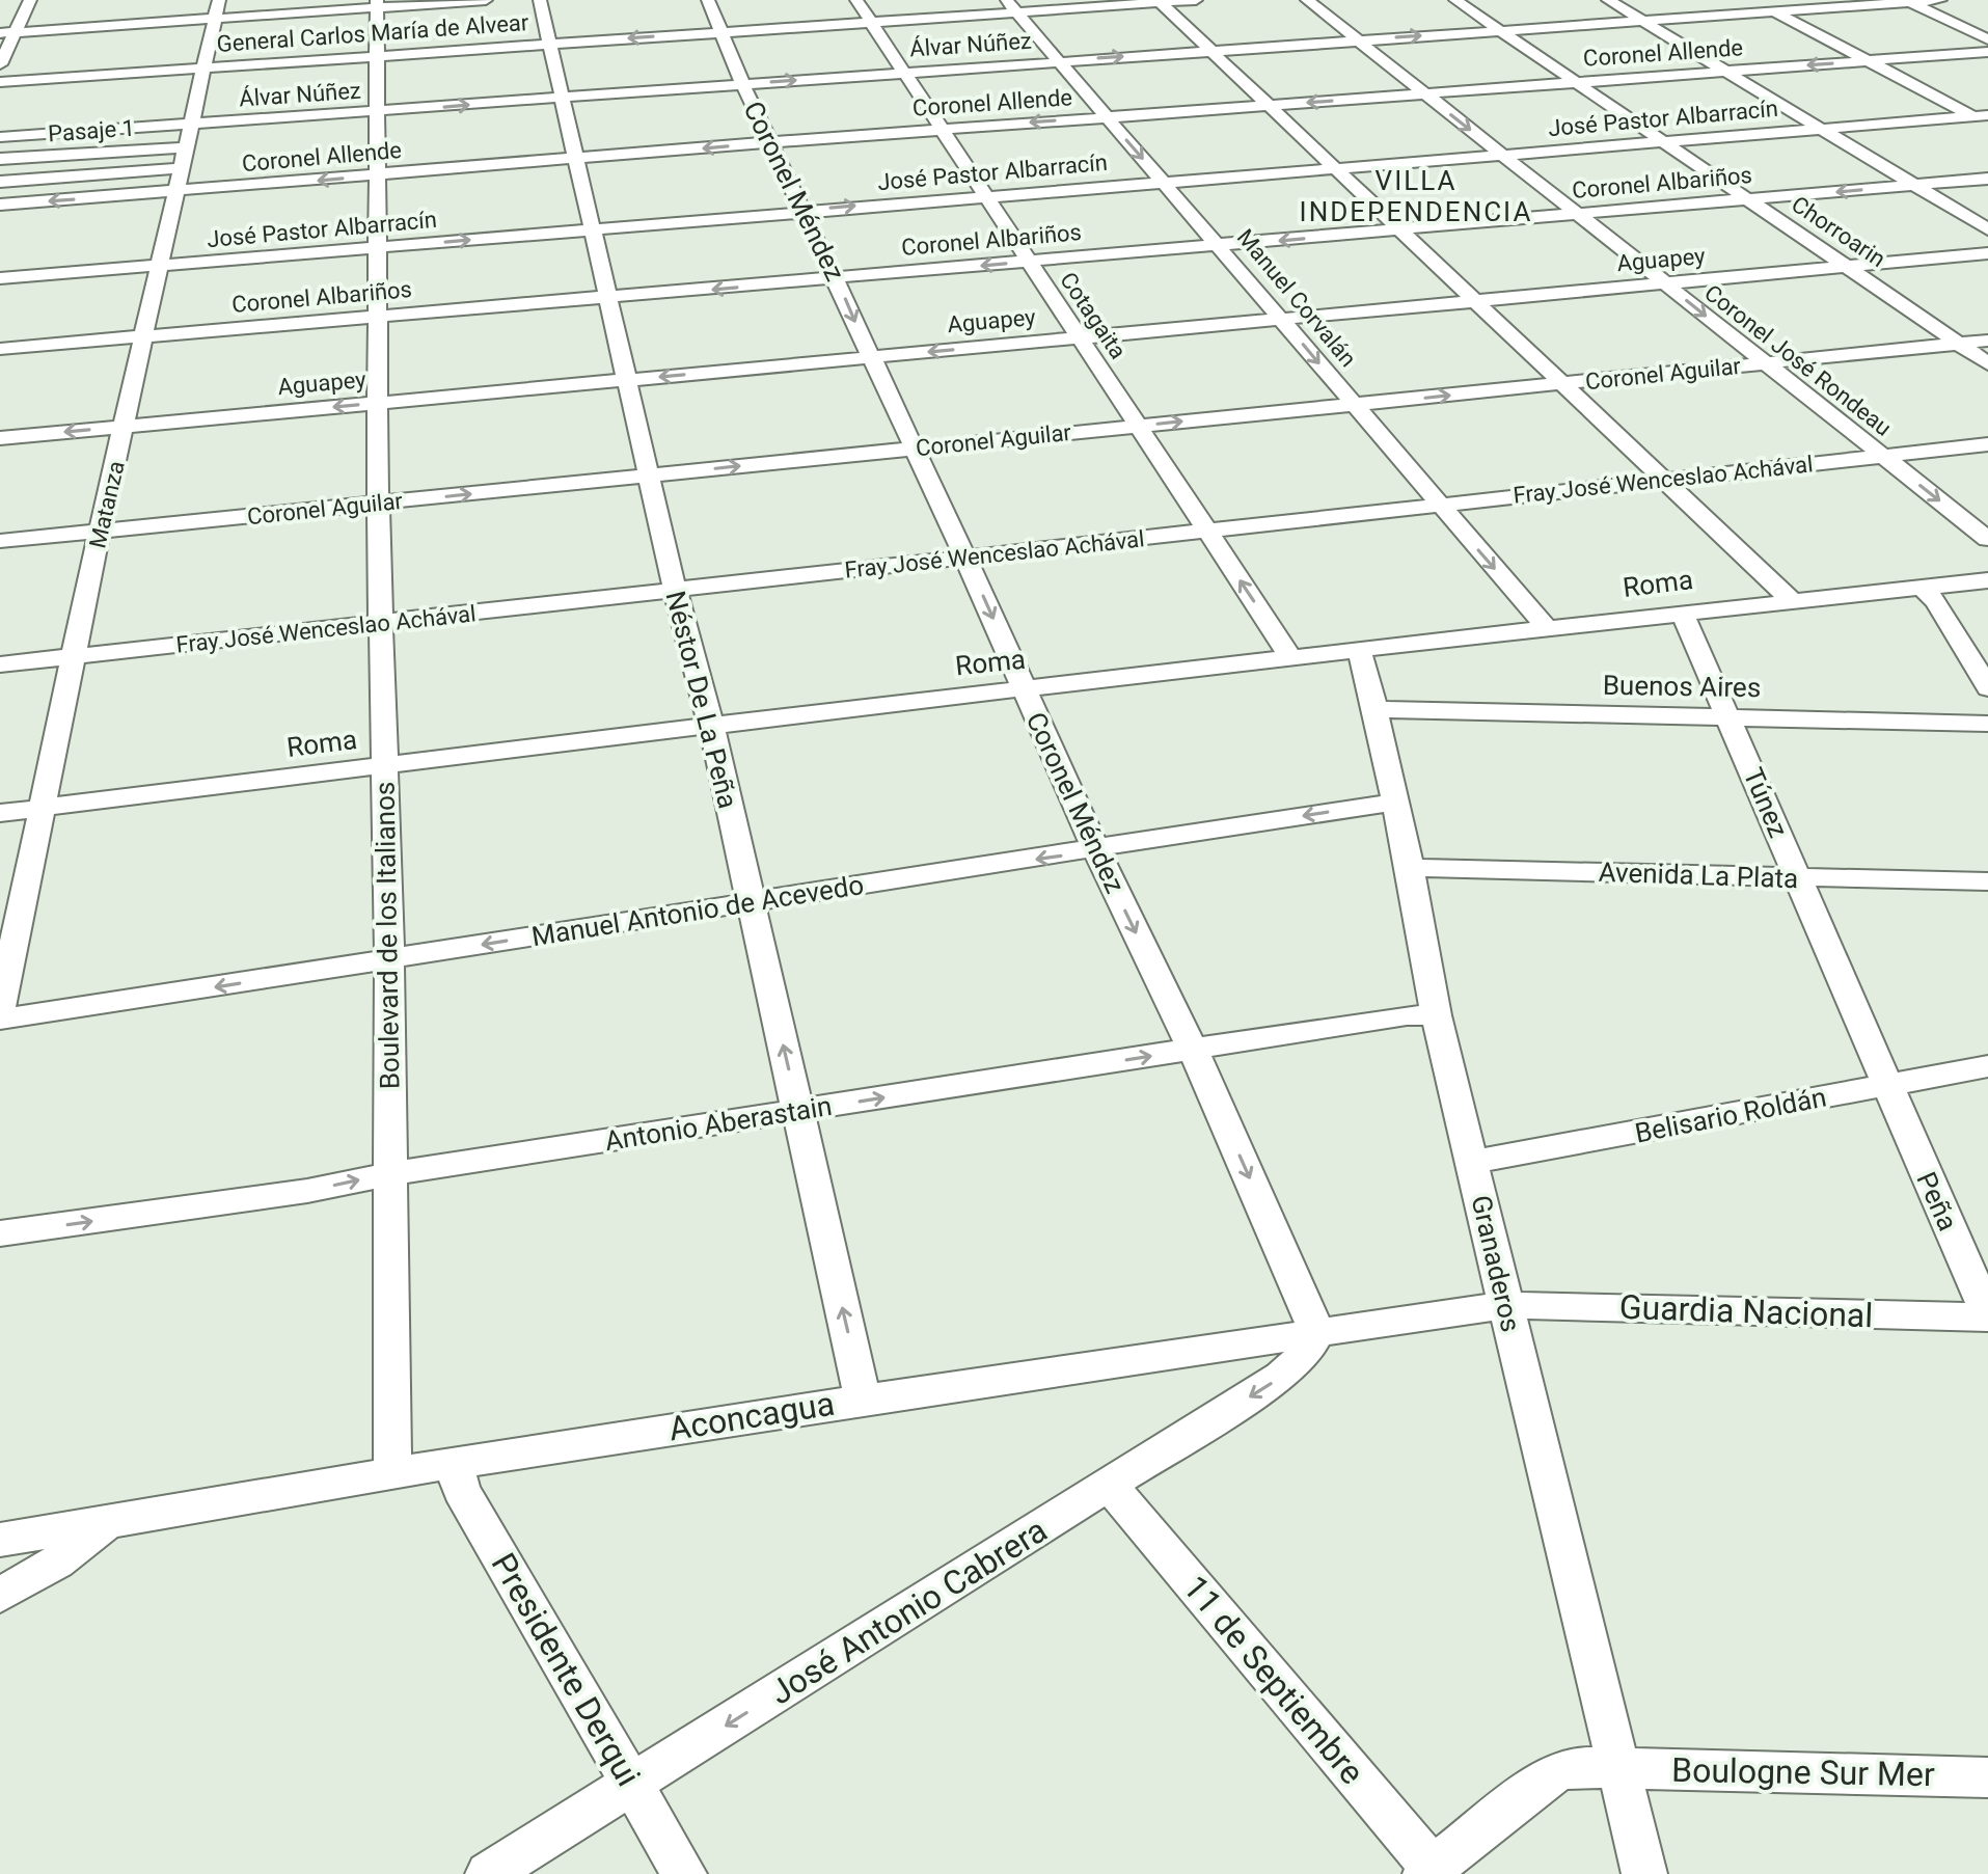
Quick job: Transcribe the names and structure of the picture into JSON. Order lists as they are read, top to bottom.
{
  "streets": {
    "street": [
      "General Carlos María de Alvear",
      "Álvar Núñez",
      "Coronel Allende",
      "José Pastor Albarracín",
      "Pasaje 1",
      "Coronel Albariños",
      "Coronel Méndez",
      "Chorroarin",
      "Aguapey",
      "Manuel Corvalán",
      "Cotagaita",
      "Coronel José Rondeau",
      "Coronel Aguilar",
      "Fray José Wenceslao Achával",
      "Matanza",
      "Roma",
      "Buenos Aires",
      "Néstor De La Peña",
      "Túnez",
      "Avenida La Plata",
      "Manuel Antonio de Acevedo",
      "Boulevard de los Italianos",
      "Belisario Roldán",
      "Antonio Aberastain",
      "Peña",
      "Granaderos",
      "Guardia Nacional",
      "Aconcagua",
      "José Antonio Cabrera",
      "Presidente Derqui",
      "11 de Septiembre",
      "Boulogne Sur Mer"
    ]
  },
  "crossings": [
    ["General Carlos María de Alvear", "Coronel Méndez"],
    ["General Carlos María de Alvear", "Manuel Corvalán"],
    ["General Carlos María de Alvear", "Cotagaita"],
    ["General Carlos María de Alvear", "Matanza"],
    ["General Carlos María de Alvear", "Néstor De La Peña"],
    ["General Carlos María de Alvear", "Boulevard de los Italianos"],
    ["Álvar Núñez", "Coronel Méndez"],
    ["Álvar Núñez", "Chorroarin"],
    ["Álvar Núñez", "Manuel Corvalán"],
    ["Álvar Núñez", "Cotagaita"],
    ["Álvar Núñez", "Coronel José Rondeau"],
    ["Álvar Núñez", "Matanza"],
    ["Álvar Núñez", "Néstor De La Peña"],
    ["Álvar Núñez", "Boulevard de los Italianos"],
    ["Coronel Allende", "Coronel Méndez"],
    ["Coronel Allende", "Chorroarin"],
    ["Coronel Allende", "Manuel Corvalán"],
    ["Coronel Allende", "Cotagaita"],
    ["Coronel Allende", "Coronel José Rondeau"],
    ["Coronel Allende", "Matanza"],
    ["Coronel Allende", "Néstor De La Peña"],
    ["Coronel Allende", "Boulevard de los Italianos"],
    ["José Pastor Albarracín", "Coronel Méndez"],
    ["José Pastor Albarracín", "Chorroarin"],
    ["José Pastor Albarracín", "Manuel Corvalán"],
    ["José Pastor Albarracín", "Cotagaita"],
    ["José Pastor Albarracín", "Coronel José Rondeau"],
    ["José Pastor Albarracín", "Matanza"],
    ["José Pastor Albarracín", "Néstor De La Peña"],
    ["José Pastor Albarracín", "Boulevard de los Italianos"],
    ["Pasaje 1", "Matanza"],
    ["Coronel Albariños", "Coronel Méndez"],
    ["Coronel Albariños", "Chorroarin"],
    ["Coronel Albariños", "Manuel Corvalán"],
    ["Coronel Albariños", "Cotagaita"],
    ["Coronel Albariños", "Coronel José Rondeau"],
    ["Coronel Albariños", "Matanza"],
    ["Coronel Albariños", "Néstor De La Peña"],
    ["Coronel Albariños", "Boulevard de los Italianos"],
    ["Coronel Méndez", "Aguapey"],
    ["Coronel Méndez", "Coronel Aguilar"],
    ["Coronel Méndez", "Fray José Wenceslao Achával"],
    ["Coronel Méndez", "Roma"],
    ["Coronel Méndez", "Manuel Antonio de Acevedo"],
    ["Coronel Méndez", "Antonio Aberastain"],
    ["Coronel Méndez", "Aconcagua"],
    ["Coronel Méndez", "José Antonio Cabrera"],
    ["Chorroarin", "Aguapey"],
    ["Chorroarin", "Coronel Aguilar"],
    ["Aguapey", "Manuel Corvalán"],
    ["Aguapey", "Cotagaita"],
    ["Aguapey", "Coronel José Rondeau"],
    ["Aguapey", "Matanza"],
    ["Aguapey", "Néstor De La Peña"],
    ["Aguapey", "Boulevard de los Italianos"],
    ["Manuel Corvalán", "Coronel Aguilar"],
    ["Manuel Corvalán", "Fray José Wenceslao Achával"],
    ["Manuel Corvalán", "Roma"],
    ["Cotagaita", "Coronel Aguilar"],
    ["Cotagaita", "Fray José Wenceslao Achával"],
    ["Cotagaita", "Roma"],
    ["Coronel José Rondeau", "Coronel Aguilar"],
    ["Coronel José Rondeau", "Fray José Wenceslao Achával"],
    ["Coronel Aguilar", "Matanza"],
    ["Coronel Aguilar", "Néstor De La Peña"],
    ["Coronel Aguilar", "Boulevard de los Italianos"],
    ["Fray José Wenceslao Achával", "Matanza"],
    ["Fray José Wenceslao Achával", "Néstor De La Peña"],
    ["Fray José Wenceslao Achával", "Boulevard de los Italianos"],
    ["Matanza", "Roma"],
    ["Roma", "Néstor De La Peña"],
    ["Roma", "Túnez"],
    ["Roma", "Boulevard de los Italianos"],
    ["Roma", "Granaderos"],
    ["Buenos Aires", "Túnez"],
    ["Buenos Aires", "Granaderos"],
    ["Néstor De La Peña", "Manuel Antonio de Acevedo"],
    ["Néstor De La Peña", "Antonio Aberastain"],
    ["Néstor De La Peña", "Aconcagua"],
    ["Túnez", "Avenida La Plata"],
    ["Túnez", "Belisario Roldán"],
    ["Túnez", "Peña"],
    ["Avenida La Plata", "Granaderos"],
    ["Manuel Antonio de Acevedo", "Boulevard de los Italianos"],
    ["Manuel Antonio de Acevedo", "Granaderos"],
    ["Boulevard de los Italianos", "Antonio Aberastain"],
    ["Boulevard de los Italianos", "Aconcagua"],
    ["Belisario Roldán", "Peña"],
    ["Belisario Roldán", "Granaderos"],
    ["Antonio Aberastain", "Granaderos"],
    ["Peña", "Guardia Nacional"],
    ["Granaderos", "Guardia Nacional"],
    ["Granaderos", "Aconcagua"],
    ["Granaderos", "Boulogne Sur Mer"],
    ["Guardia Nacional", "Aconcagua"],
    ["Aconcagua", "José Antonio Cabrera"],
    ["Aconcagua", "Presidente Derqui"],
    ["José Antonio Cabrera", "Presidente Derqui"],
    ["José Antonio Cabrera", "11 de Septiembre"],
    ["11 de Septiembre", "Boulogne Sur Mer"]
  ],
  "one_way": [
    "Coronel Albariños",
    "Coronel Méndez",
    "Aguapey",
    "Coronel Aguilar",
    "Néstor De La Peña",
    "Manuel Antonio de Acevedo",
    "Antonio Aberastain",
    "José Antonio Cabrera"
  ],
  "districts": ["VILLA INDEPENDENCIA"]
}
